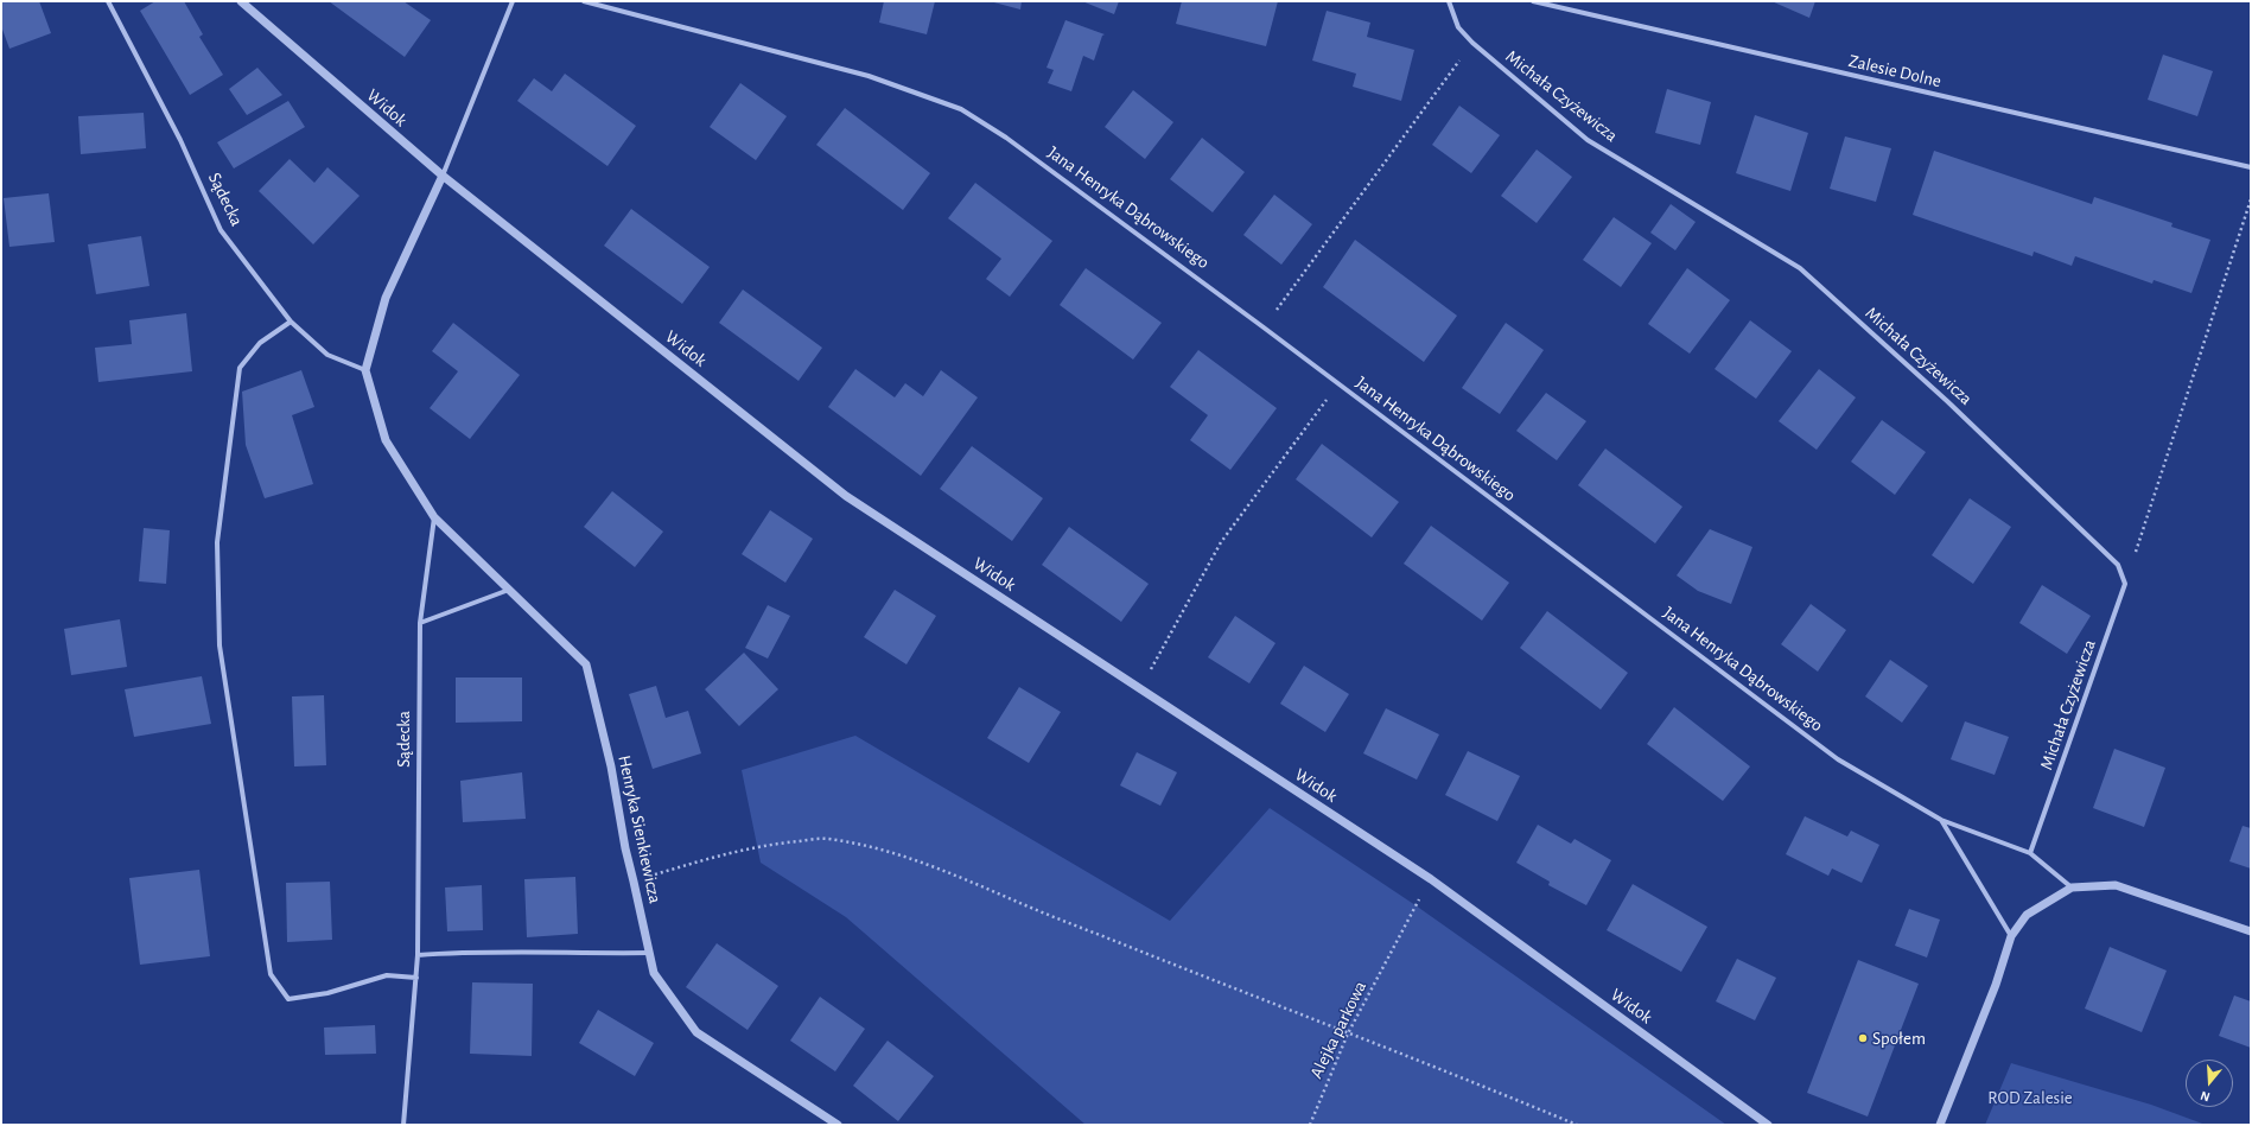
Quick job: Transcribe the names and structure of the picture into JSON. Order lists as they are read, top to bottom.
{
  "streets": {
    "street": [
      "Zalesie Dolne",
      "Michała Czyżewicza",
      "Widok",
      "Sądecka",
      "Jana Henryka Dąbrowskiego",
      "Henryka Sienkiewicza"
    ],
    "path": ["Alejka parkowa"]
  },
  "crossings": [
    ["Michała Czyżewicza", "Jana Henryka Dąbrowskiego"],
    ["Sądecka", "Henryka Sienkiewicza"]
  ],
  "parks": ["ROD Zalesie"],
  "places": ["Społem"],
  "north": "bottom"
}
